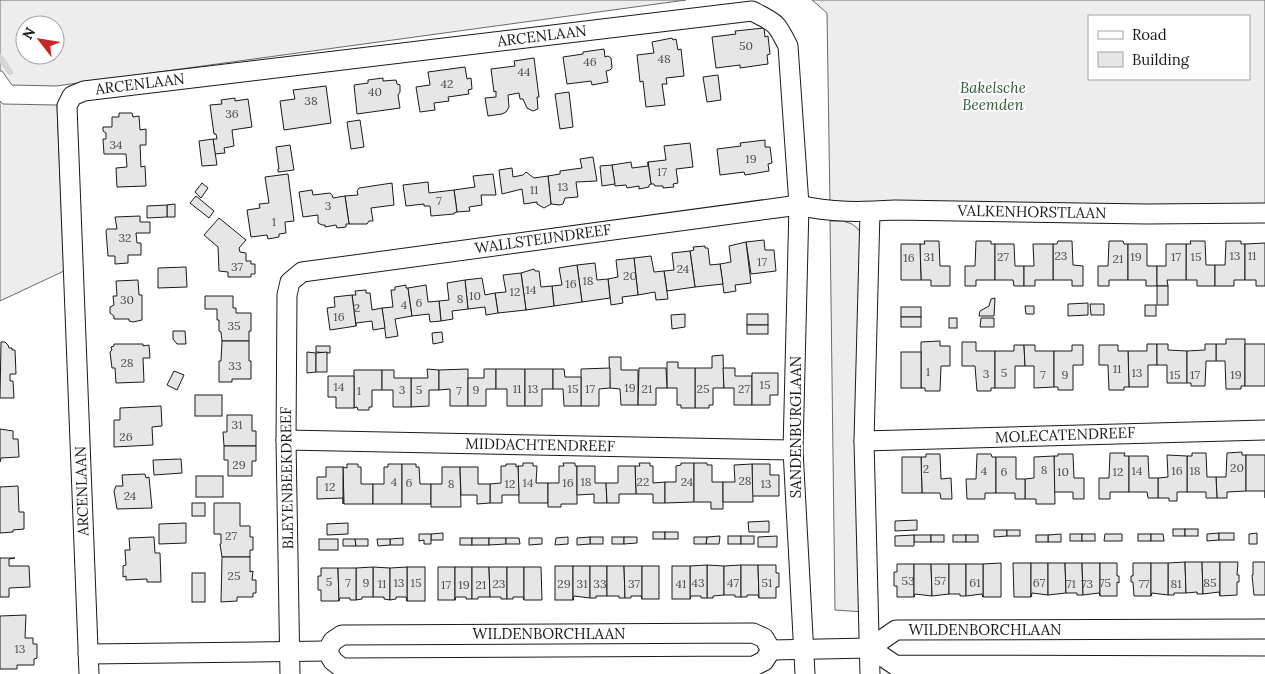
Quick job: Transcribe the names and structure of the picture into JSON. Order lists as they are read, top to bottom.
{
  "streets": {
    "street": [
      "ARCENLAAN",
      "VALKENHORSTLAAN",
      "WALLSTEIJNDREEF",
      "SANDENBURGLAAN",
      "MOLECATENDREEF",
      "MIDDACHTENDREEF",
      "BLEYENBEEKDREEF",
      "WILDENBORCHLAAN"
    ]
  },
  "crossings": [
    ["ARCENLAAN", "SANDENBURGLAAN"],
    ["VALKENHORSTLAAN", "WALLSTEIJNDREEF"],
    ["VALKENHORSTLAAN", "SANDENBURGLAAN"],
    ["WALLSTEIJNDREEF", "SANDENBURGLAAN"],
    ["WALLSTEIJNDREEF", "BLEYENBEEKDREEF"],
    ["SANDENBURGLAAN", "MIDDACHTENDREEF"],
    ["MIDDACHTENDREEF", "BLEYENBEEKDREEF"]
  ],
  "parks": ["Bakelsche Beemden"],
  "house_numbers": [
    "50",
    "48",
    "46",
    "44",
    "42",
    "40",
    "38",
    "36",
    "34",
    "19",
    "17",
    "13",
    "11",
    "7",
    "3",
    "1",
    "32",
    "23",
    "13",
    "11",
    "31",
    "27",
    "19",
    "17",
    "15",
    "16",
    "21",
    "17",
    "37",
    "24",
    "20",
    "18",
    "16",
    "14",
    "12",
    "10",
    "8",
    "30",
    "6",
    "4",
    "2",
    "16",
    "35",
    "28",
    "33",
    "11",
    "1",
    "5",
    "13",
    "3",
    "7",
    "9",
    "15",
    "17",
    "19",
    "15",
    "14",
    "19",
    "11",
    "13",
    "15",
    "17",
    "21",
    "25",
    "27",
    "3",
    "5",
    "9",
    "1",
    "7",
    "31",
    "26",
    "29",
    "20",
    "2",
    "8",
    "4",
    "14",
    "16",
    "18",
    "6",
    "10",
    "12",
    "28",
    "4",
    "18",
    "22",
    "24",
    "6",
    "14",
    "16",
    "8",
    "12",
    "13",
    "12",
    "24",
    "27",
    "25",
    "53",
    "57",
    "5",
    "7",
    "9",
    "13",
    "15",
    "43",
    "47",
    "51",
    "61",
    "67",
    "75",
    "85",
    "11",
    "23",
    "29",
    "31",
    "33",
    "37",
    "41",
    "71",
    "73",
    "77",
    "81",
    "17",
    "19",
    "21",
    "13"
  ],
  "legend": ["Road", "Building"],
  "north": "top left"
}
